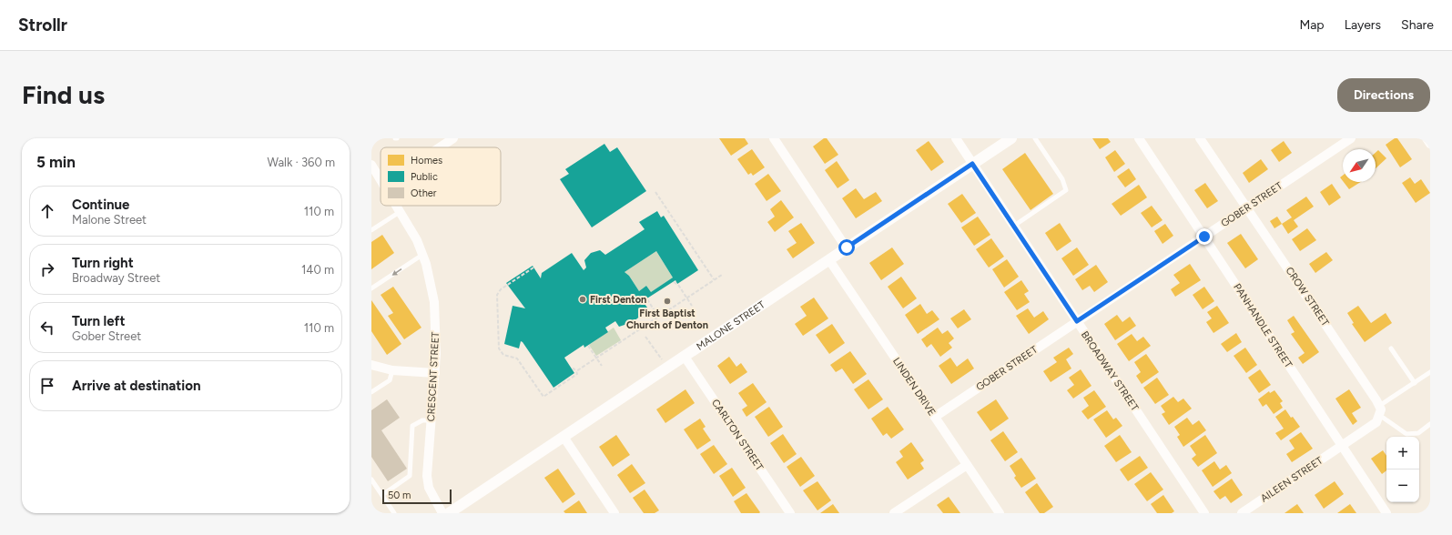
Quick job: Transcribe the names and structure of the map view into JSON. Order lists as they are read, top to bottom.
{
  "streets": {
    "street": [
      "GOBER STREET",
      "CROW STREET",
      "MALONE STREET",
      "PANHANDLE STREET",
      "BROADWAY STREET",
      "CRESCENT STREET",
      "LINDEN DRIVE",
      "CARLTON STREET",
      "AILEEN STREET"
    ]
  },
  "crossings": [
    ["GOBER STREET", "CROW STREET"],
    ["GOBER STREET", "PANHANDLE STREET"],
    ["GOBER STREET", "BROADWAY STREET"],
    ["GOBER STREET", "LINDEN DRIVE"],
    ["MALONE STREET", "BROADWAY STREET"],
    ["MALONE STREET", "LINDEN DRIVE"],
    ["MALONE STREET", "CARLTON STREET"],
    ["PANHANDLE STREET", "AILEEN STREET"]
  ],
  "places": ["First Denton", "First Baptist Church of Denton"],
  "legend": ["Homes", "Public", "Other"],
  "scale_bar": "50 m",
  "north": "bottom left",
  "page": {
    "header": "Strollr",
    "nav": ["Map", "Layers", "Share"],
    "buttons": "Directions",
    "title": "Find us",
    "heading": ["5 min", "Walk · 360 m"],
    "list": [
      ["Continue", "Malone Street", "110 m"],
      ["Turn right", "Broadway Street", "140 m"],
      ["Turn left", "Gober Street", "110 m"],
      "Arrive at destination"
    ],
    "map_buttons": ["+", "−"],
    "scale": "50 m"
  }
}
